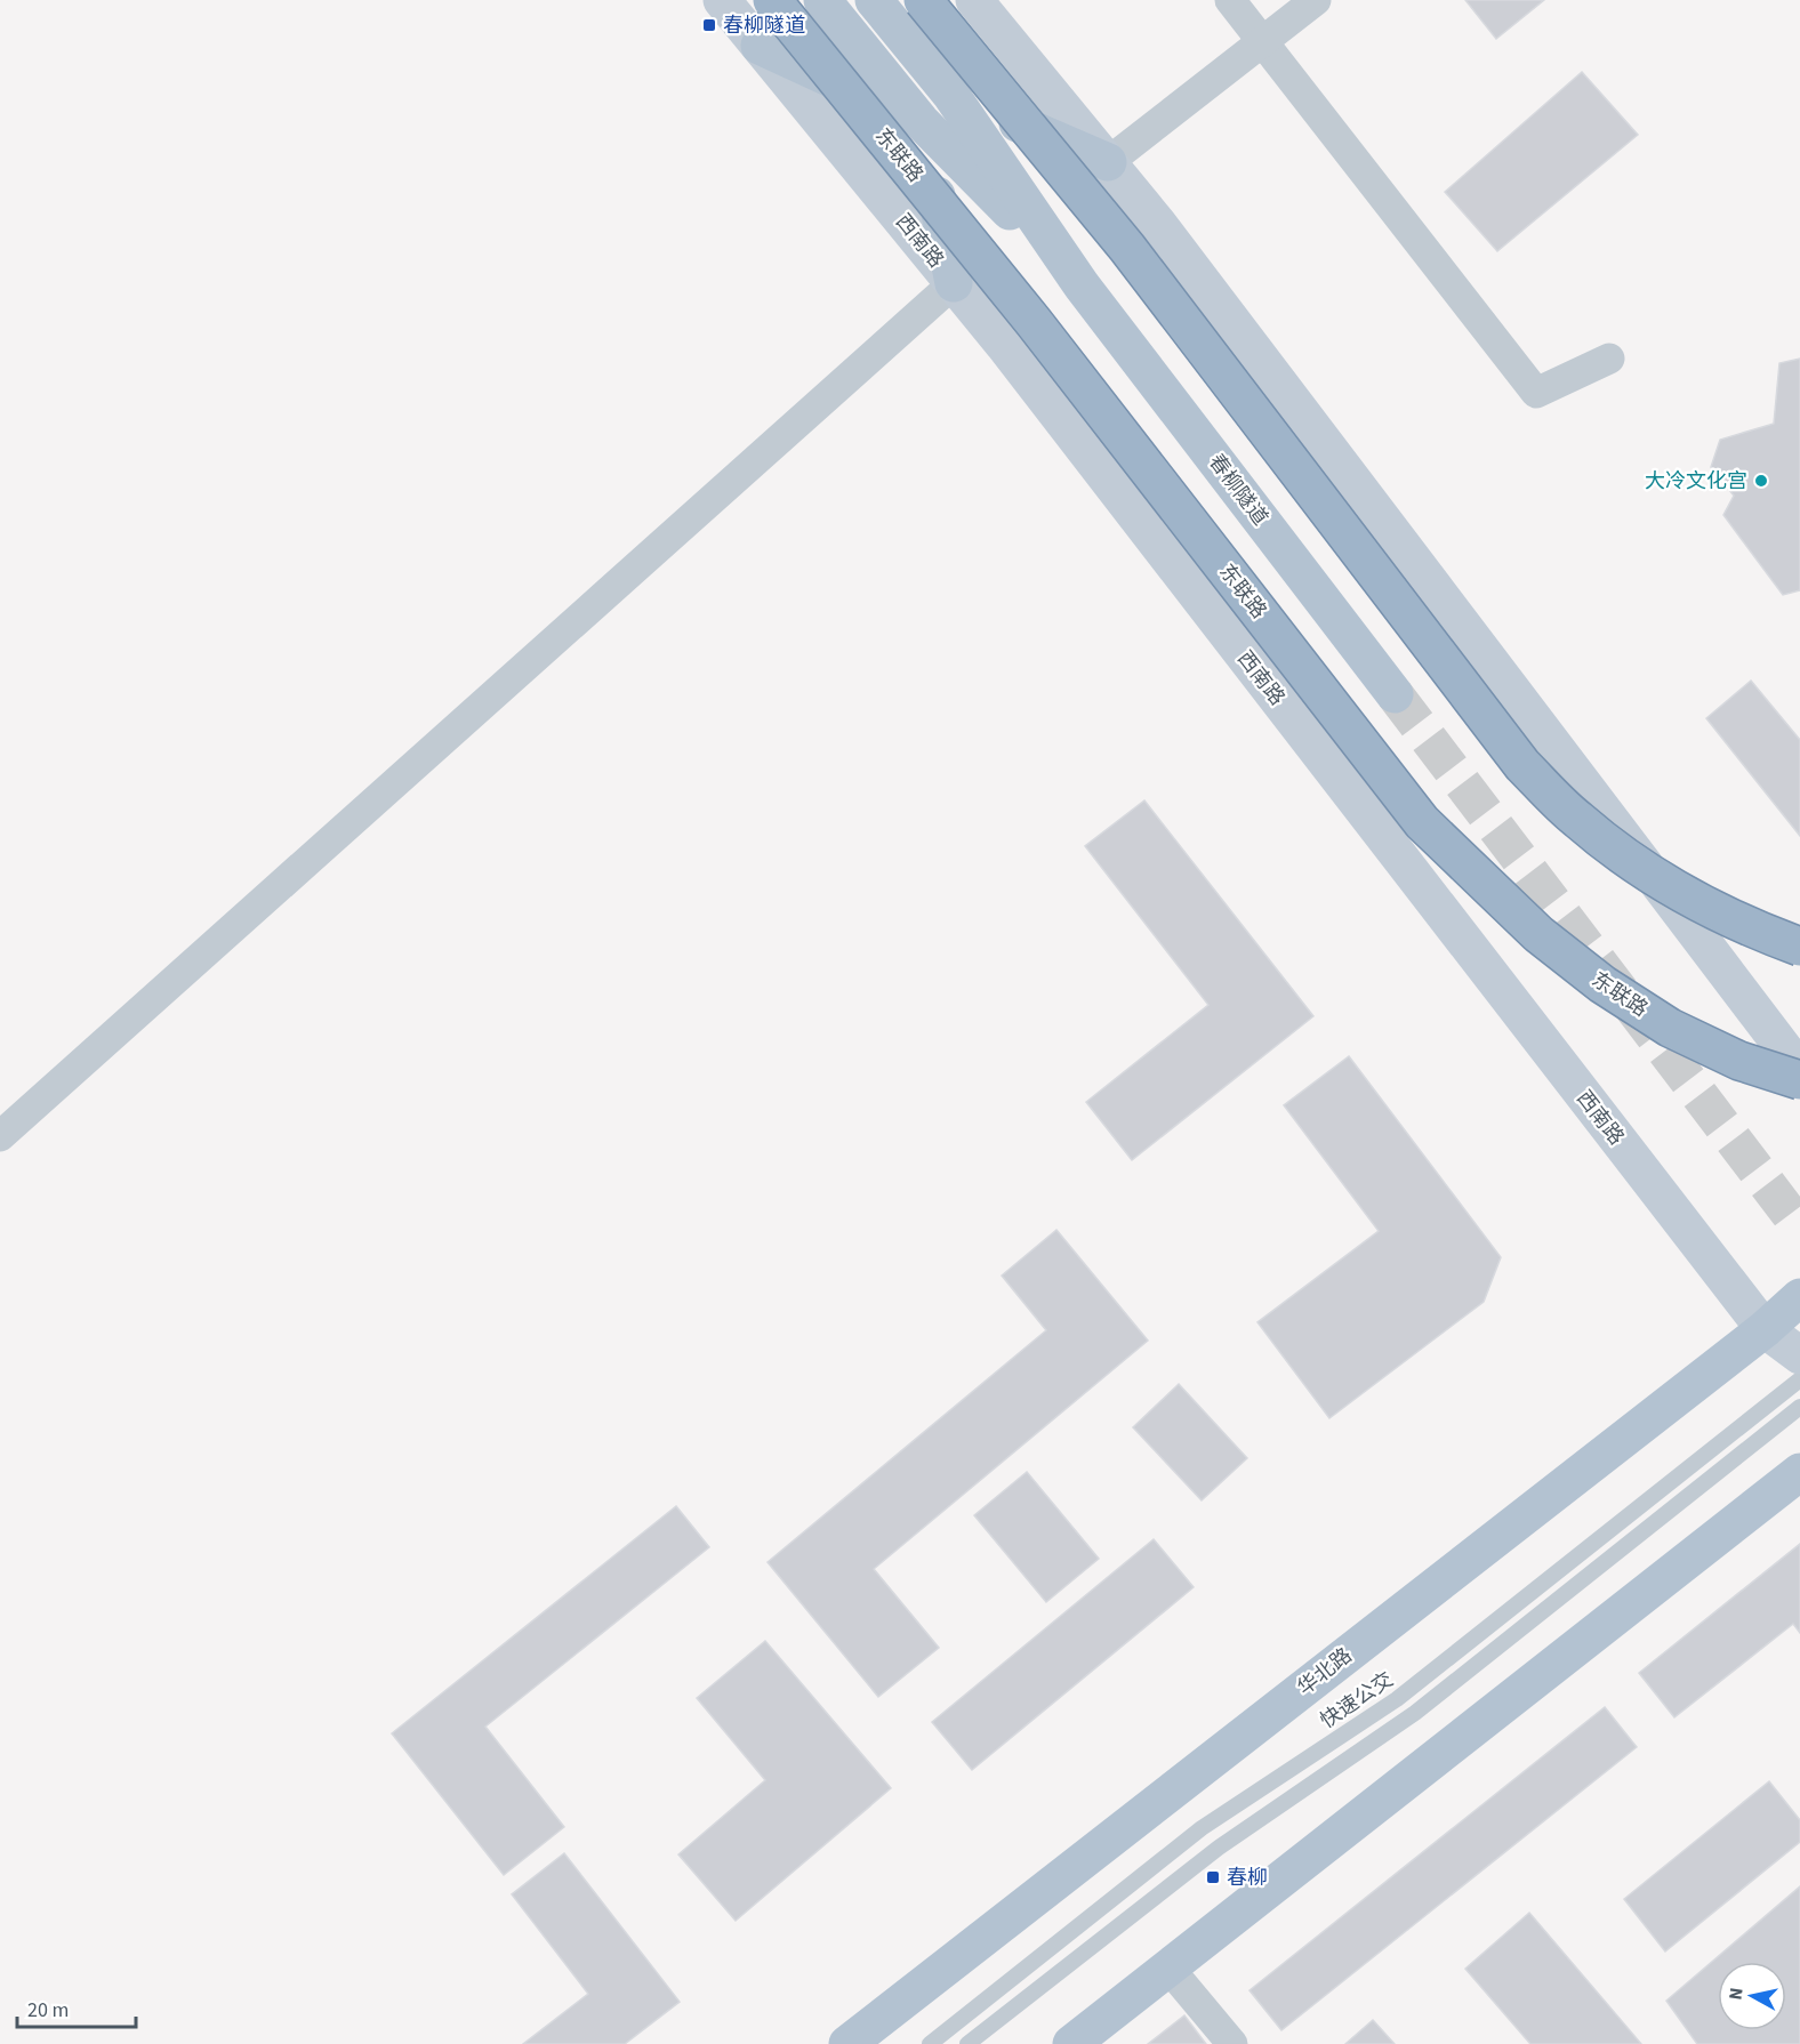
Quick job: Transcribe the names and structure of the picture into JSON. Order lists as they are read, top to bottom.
{
  "streets": {
    "highway": ["东联路"],
    "main road": ["西南路", "春柳隧道", "华北路"],
    "lane": ["快速公交"]
  },
  "crossings": [
    ["西南路", "华北路"]
  ],
  "places": {
    "transit": ["春柳隧道", "春柳"],
    "other": ["大冷文化宫"]
  },
  "scale_bar": "20 m",
  "north": "left"
}
